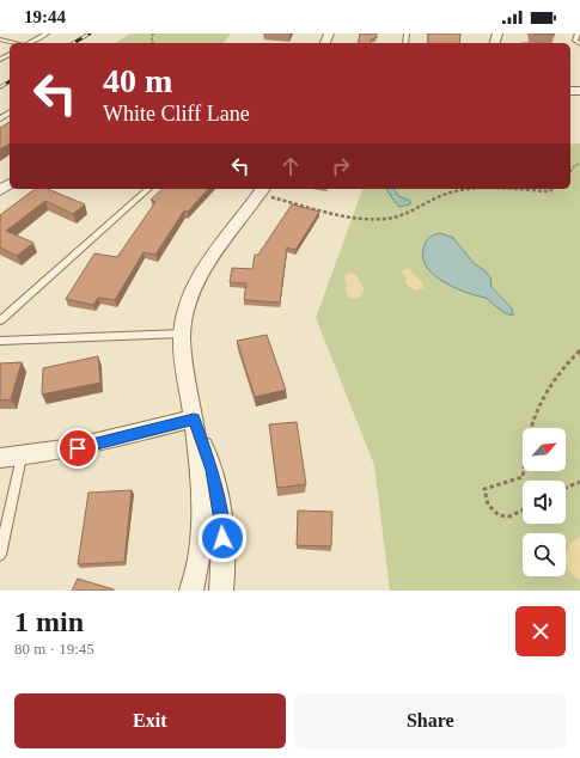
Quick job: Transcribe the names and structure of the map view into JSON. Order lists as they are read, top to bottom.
{
  "north": "top right",
  "page": {
    "status": "19:44",
    "turn": ["40 m", "White Cliff Lane"],
    "heading": ["1 min", "80 m · 19:45"],
    "buttons": ["Exit", "Share"]
  }
}
